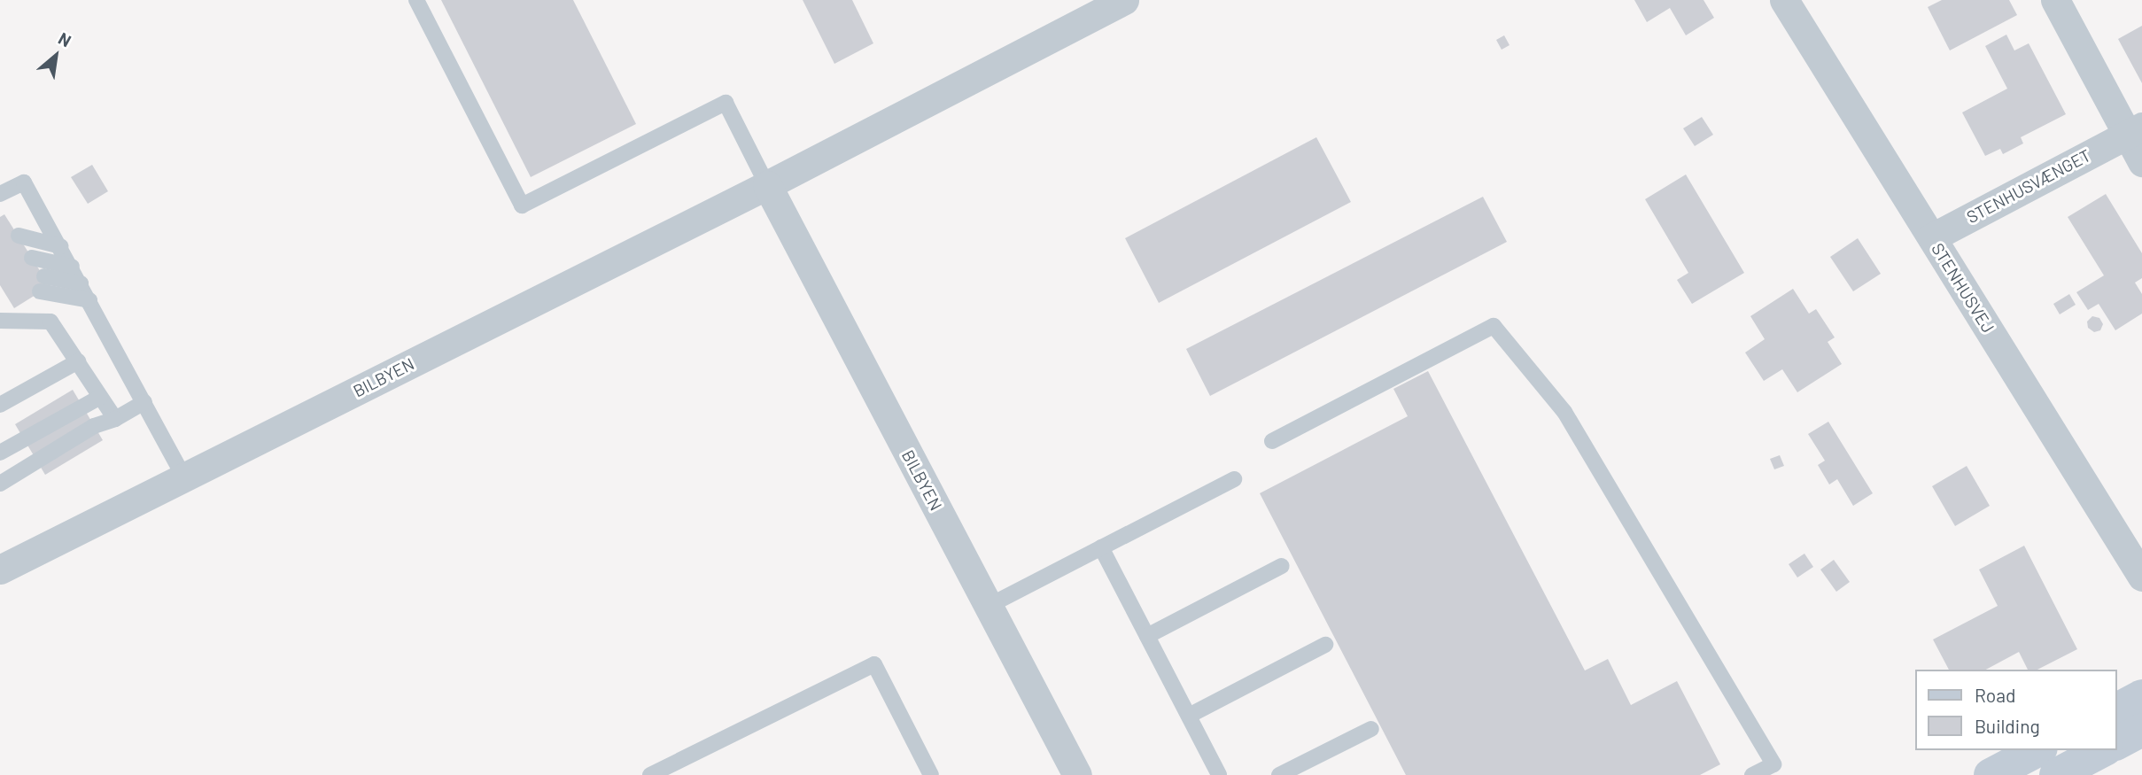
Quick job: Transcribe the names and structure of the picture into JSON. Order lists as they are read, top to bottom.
{
  "streets": {
    "street": ["STENHUSVÆNGET", "STENHUSVEJ", "BILBYEN"]
  },
  "crossings": [
    ["STENHUSVÆNGET", "STENHUSVEJ"]
  ],
  "legend": ["Road", "Building"],
  "north": "top right"
}
